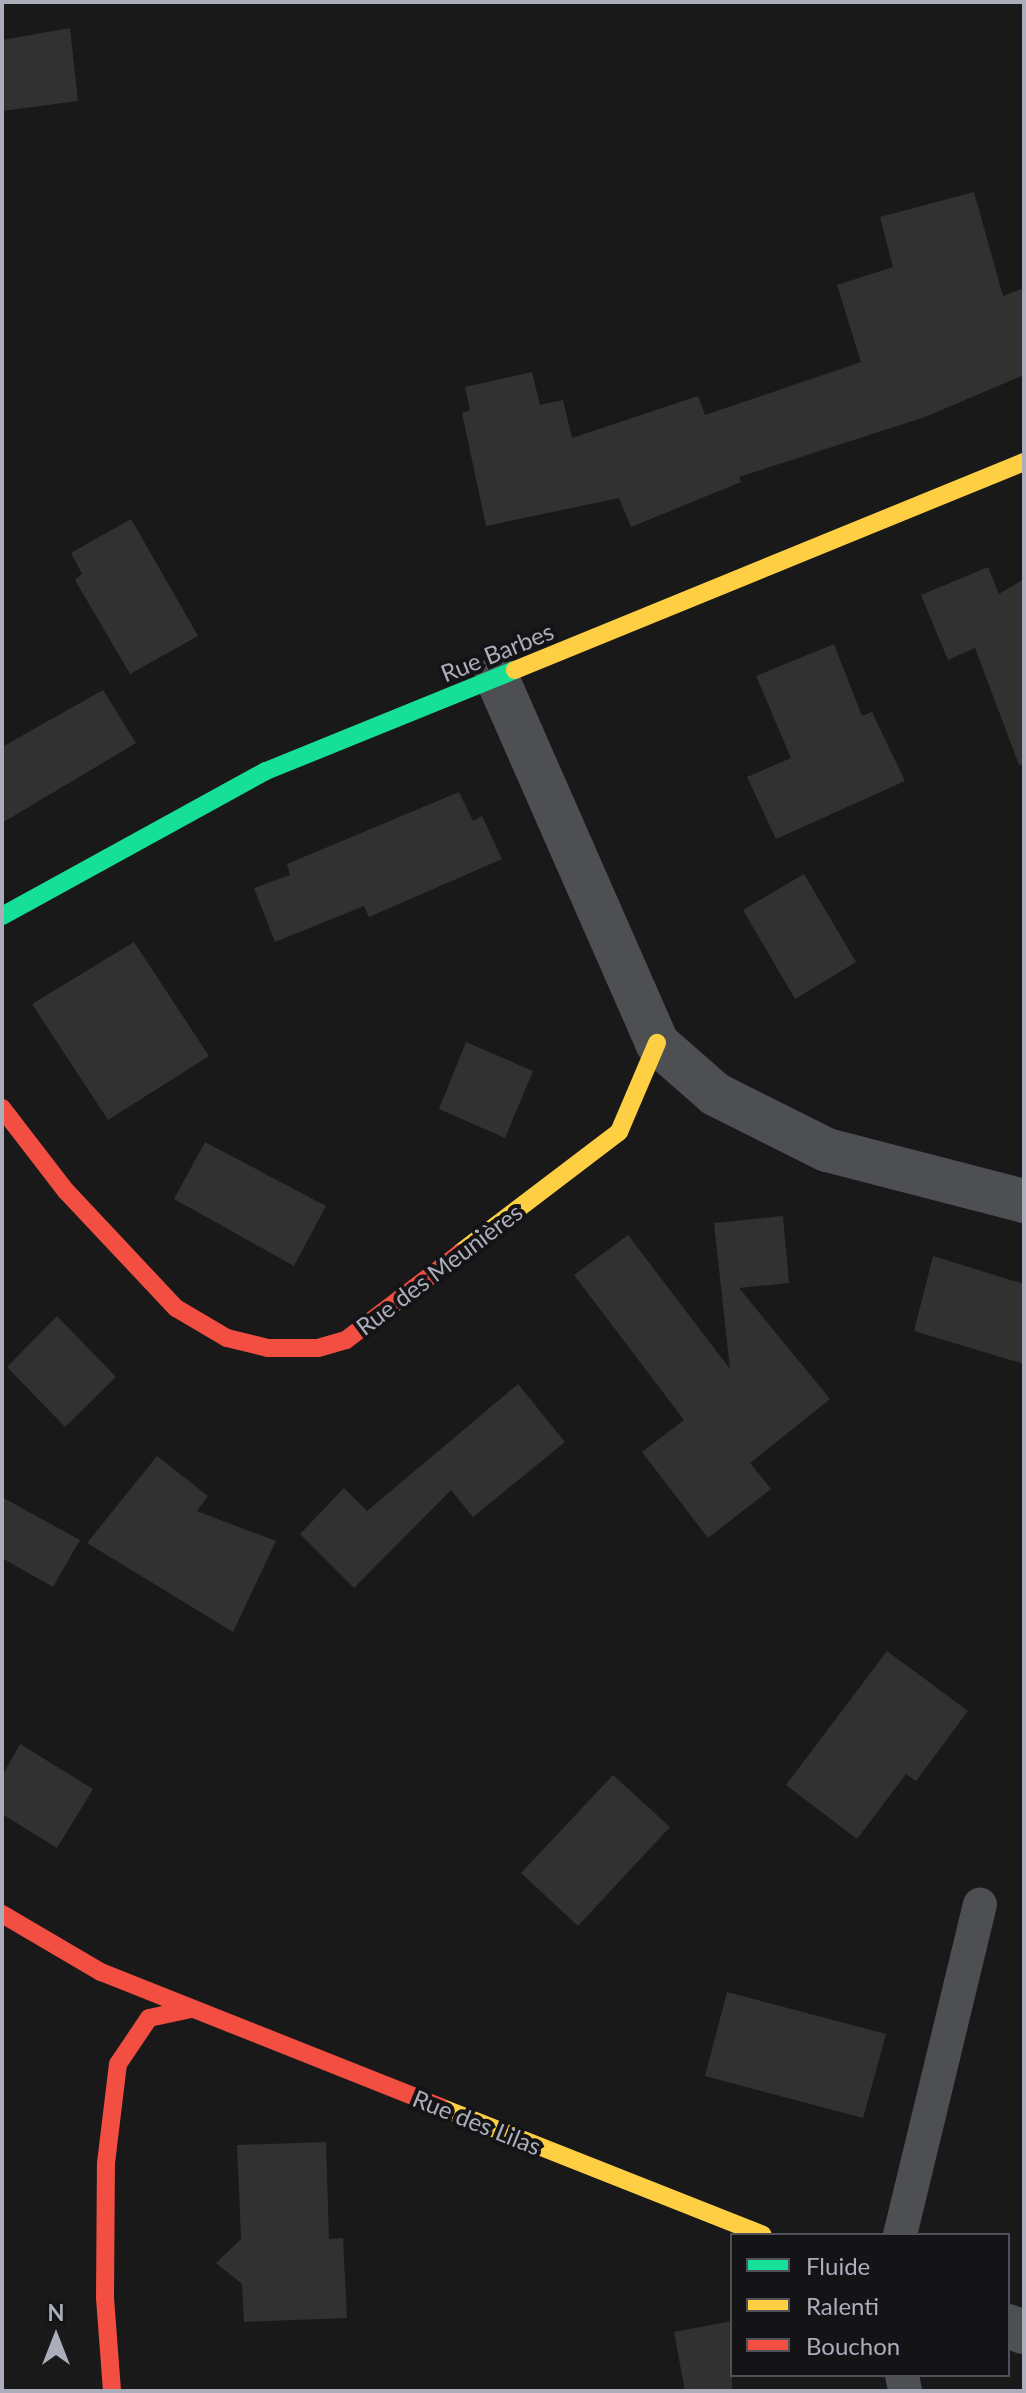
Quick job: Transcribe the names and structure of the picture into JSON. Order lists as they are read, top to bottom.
{
  "streets": {
    "street": ["Rue Barbes", "Rue des Meunières", "Rue des Lilas"]
  },
  "legend": ["Fluide", "Ralenti", "Bouchon"],
  "north": "top"
}
